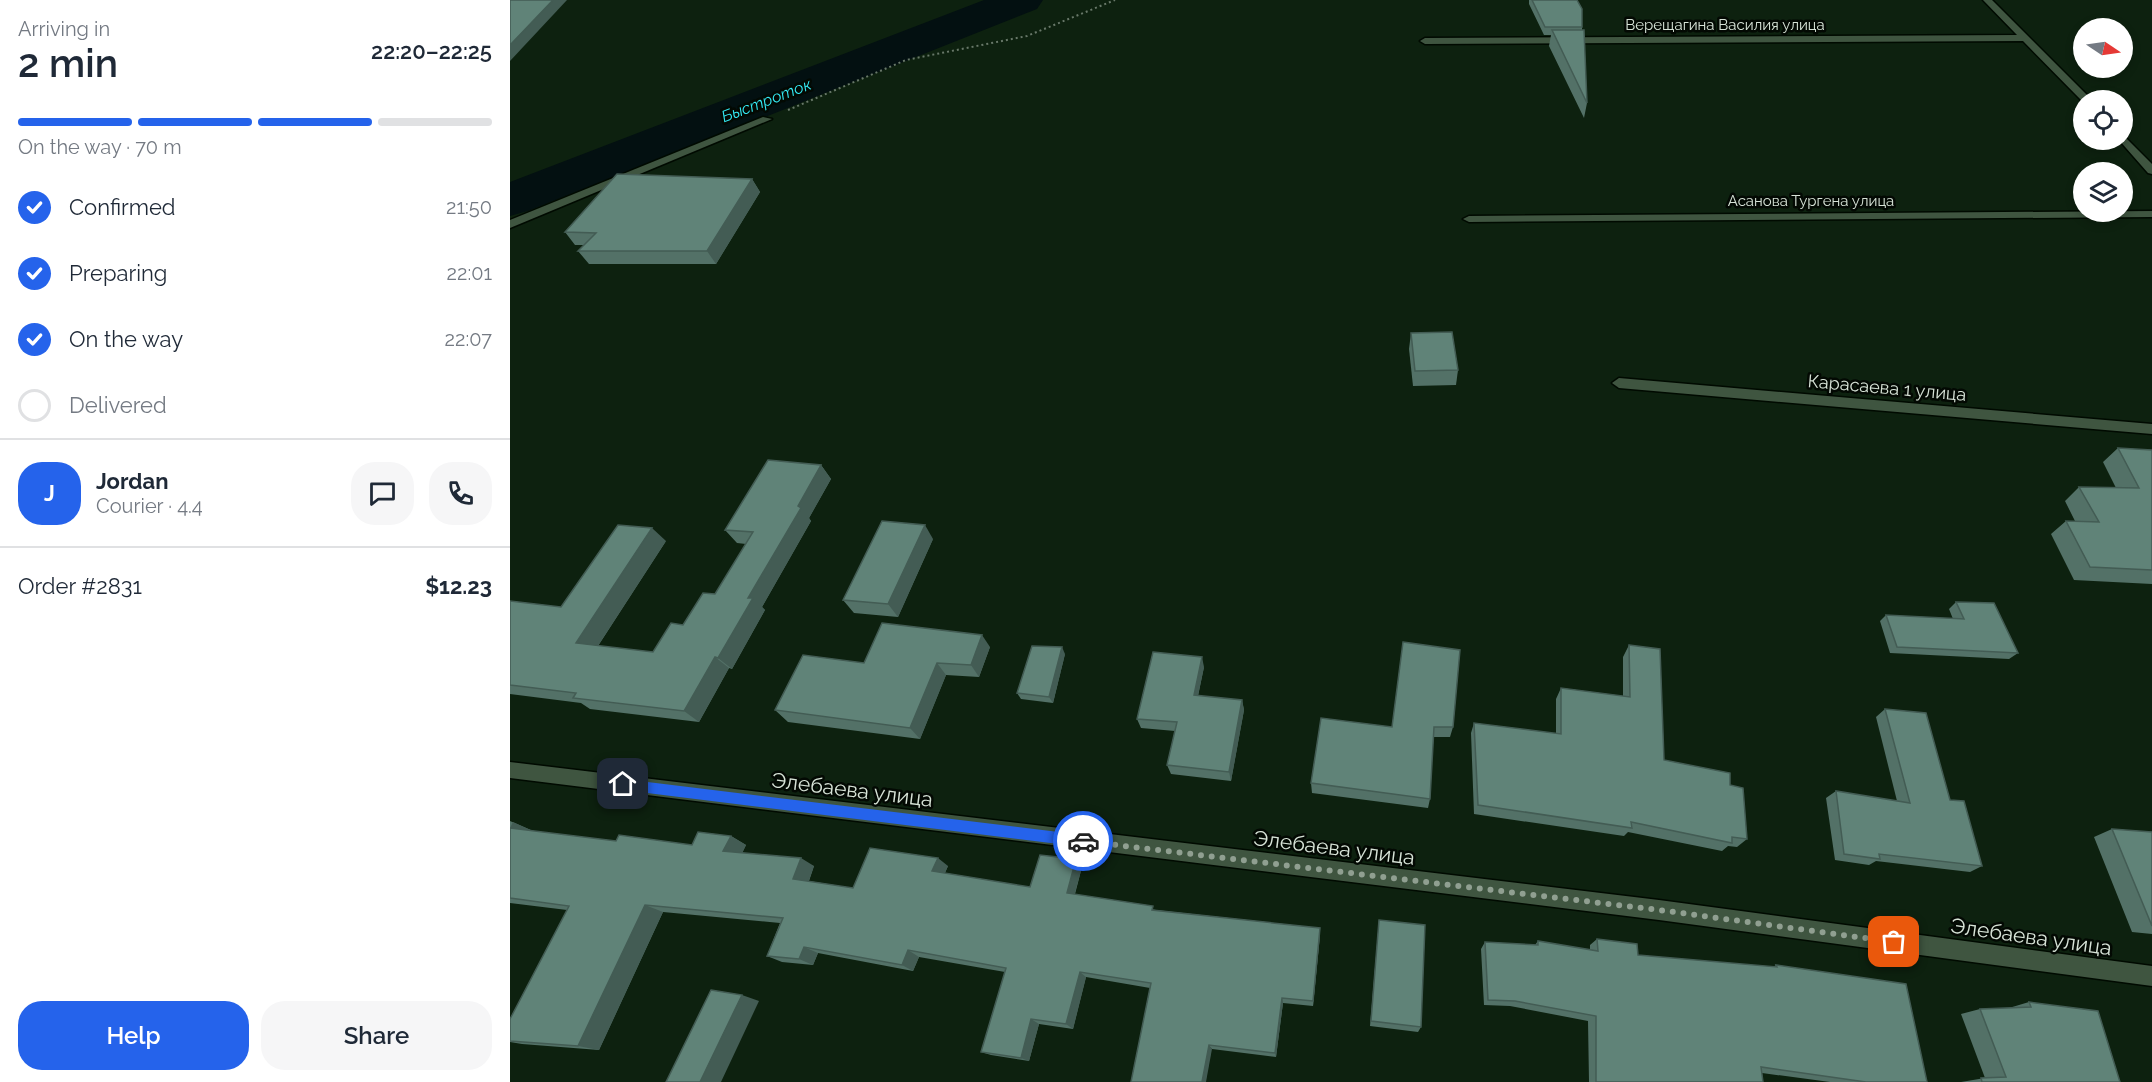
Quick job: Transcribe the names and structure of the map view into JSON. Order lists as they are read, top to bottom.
{
  "streets": {
    "street": [
      "Верещагина Василия улица",
      "Асанова Тургена улица",
      "Карасаева 1 улица",
      "Элебаева улица"
    ]
  },
  "water": ["Быстроток"],
  "north": "right",
  "page": {
    "heading": ["2 min", "Arriving in", "22:20–22:25"],
    "panel": [
      "Jordan",
      "Courier · 4.4",
      "Order #2831",
      "$12.23"
    ],
    "bar": "On the way · 70 m",
    "list": [
      ["Confirmed", "21:50"],
      ["Preparing", "22:01"],
      ["On the way", "22:07"],
      "Delivered"
    ],
    "round": "J",
    "buttons": ["Help", "Share"]
  }
}
